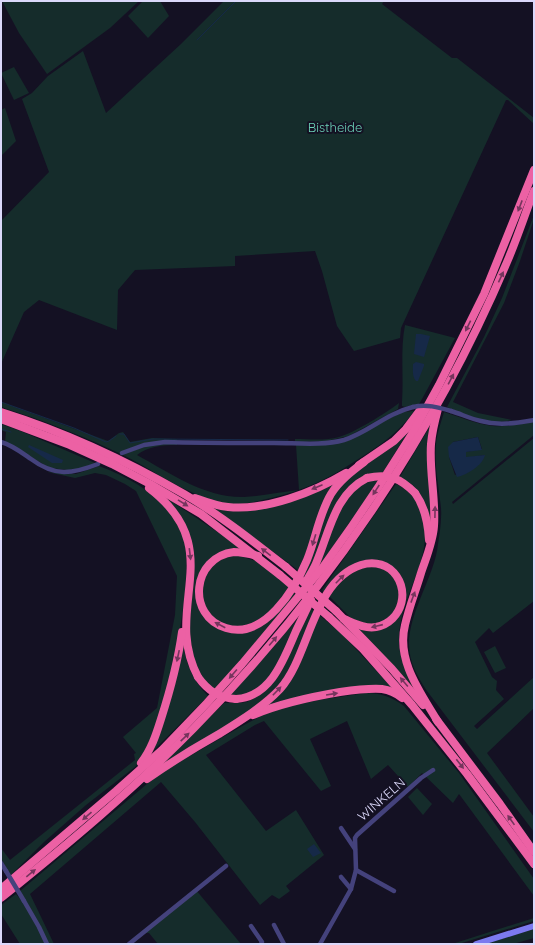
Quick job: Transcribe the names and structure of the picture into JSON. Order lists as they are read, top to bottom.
{
  "streets": {
    "street": ["WINKELN"]
  },
  "parks": ["Bistheide"]
}
